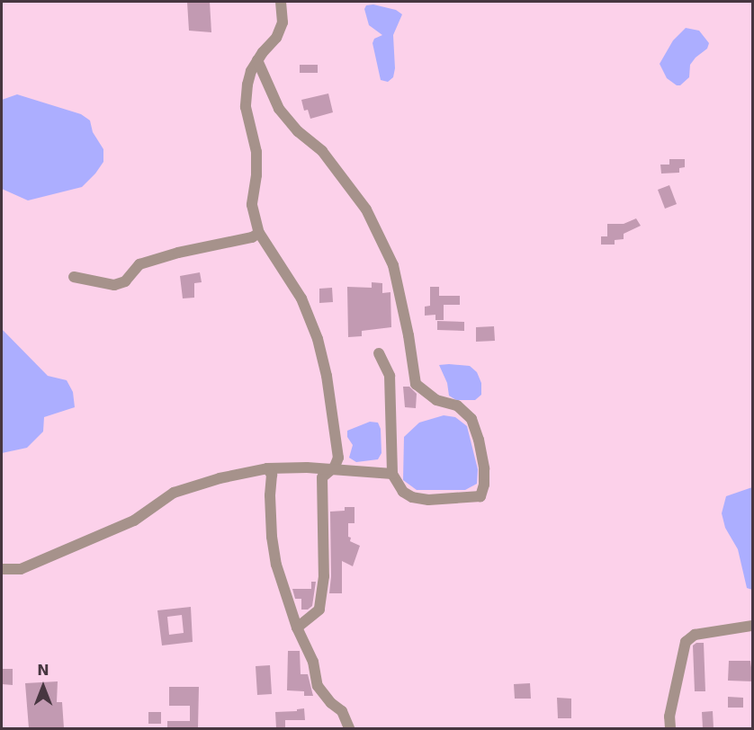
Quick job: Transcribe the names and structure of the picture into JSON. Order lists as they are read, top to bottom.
{
  "north": "top"
}
